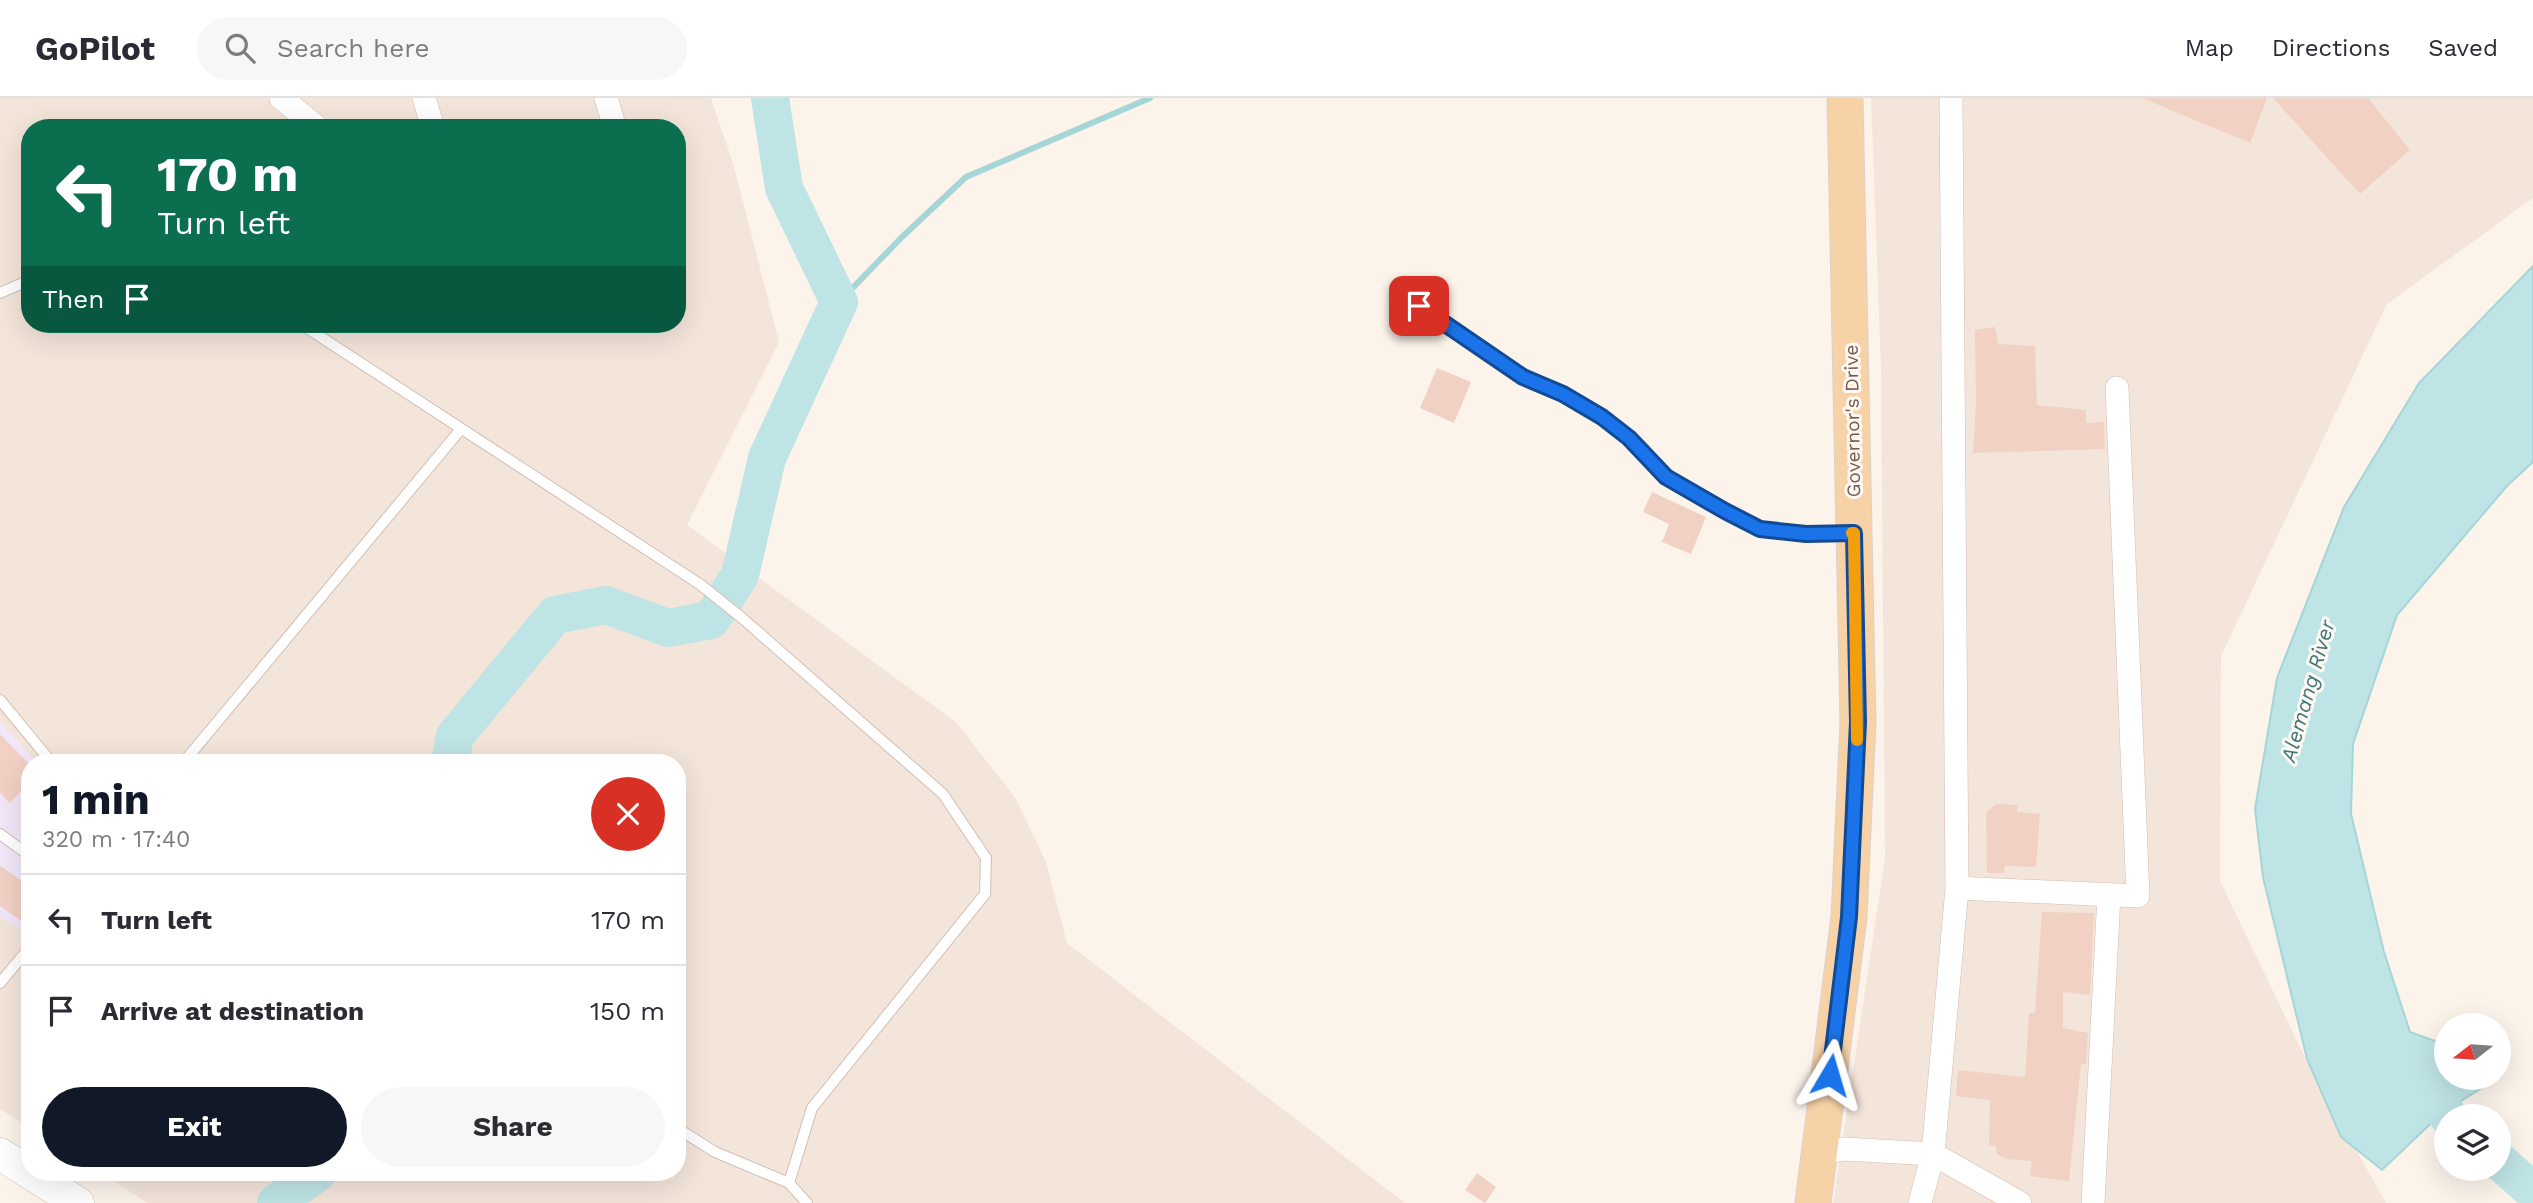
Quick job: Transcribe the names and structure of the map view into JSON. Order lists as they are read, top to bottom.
{
  "streets": {
    "main road": ["Governor's Drive"]
  },
  "water": ["Alemang River"],
  "north": "left",
  "page": {
    "header": "GoPilot",
    "search": "Search here",
    "nav": ["Map", "Directions", "Saved"],
    "turn": ["170 m", "Turn left"],
    "then": "Then",
    "heading": ["1 min", "320 m · 17:40"],
    "list": [
      {
        "name": "Turn left",
        "value": "170 m"
      },
      {
        "name": "Arrive at destination",
        "value": "150 m"
      }
    ],
    "buttons": ["Exit", "Share"]
  }
}
